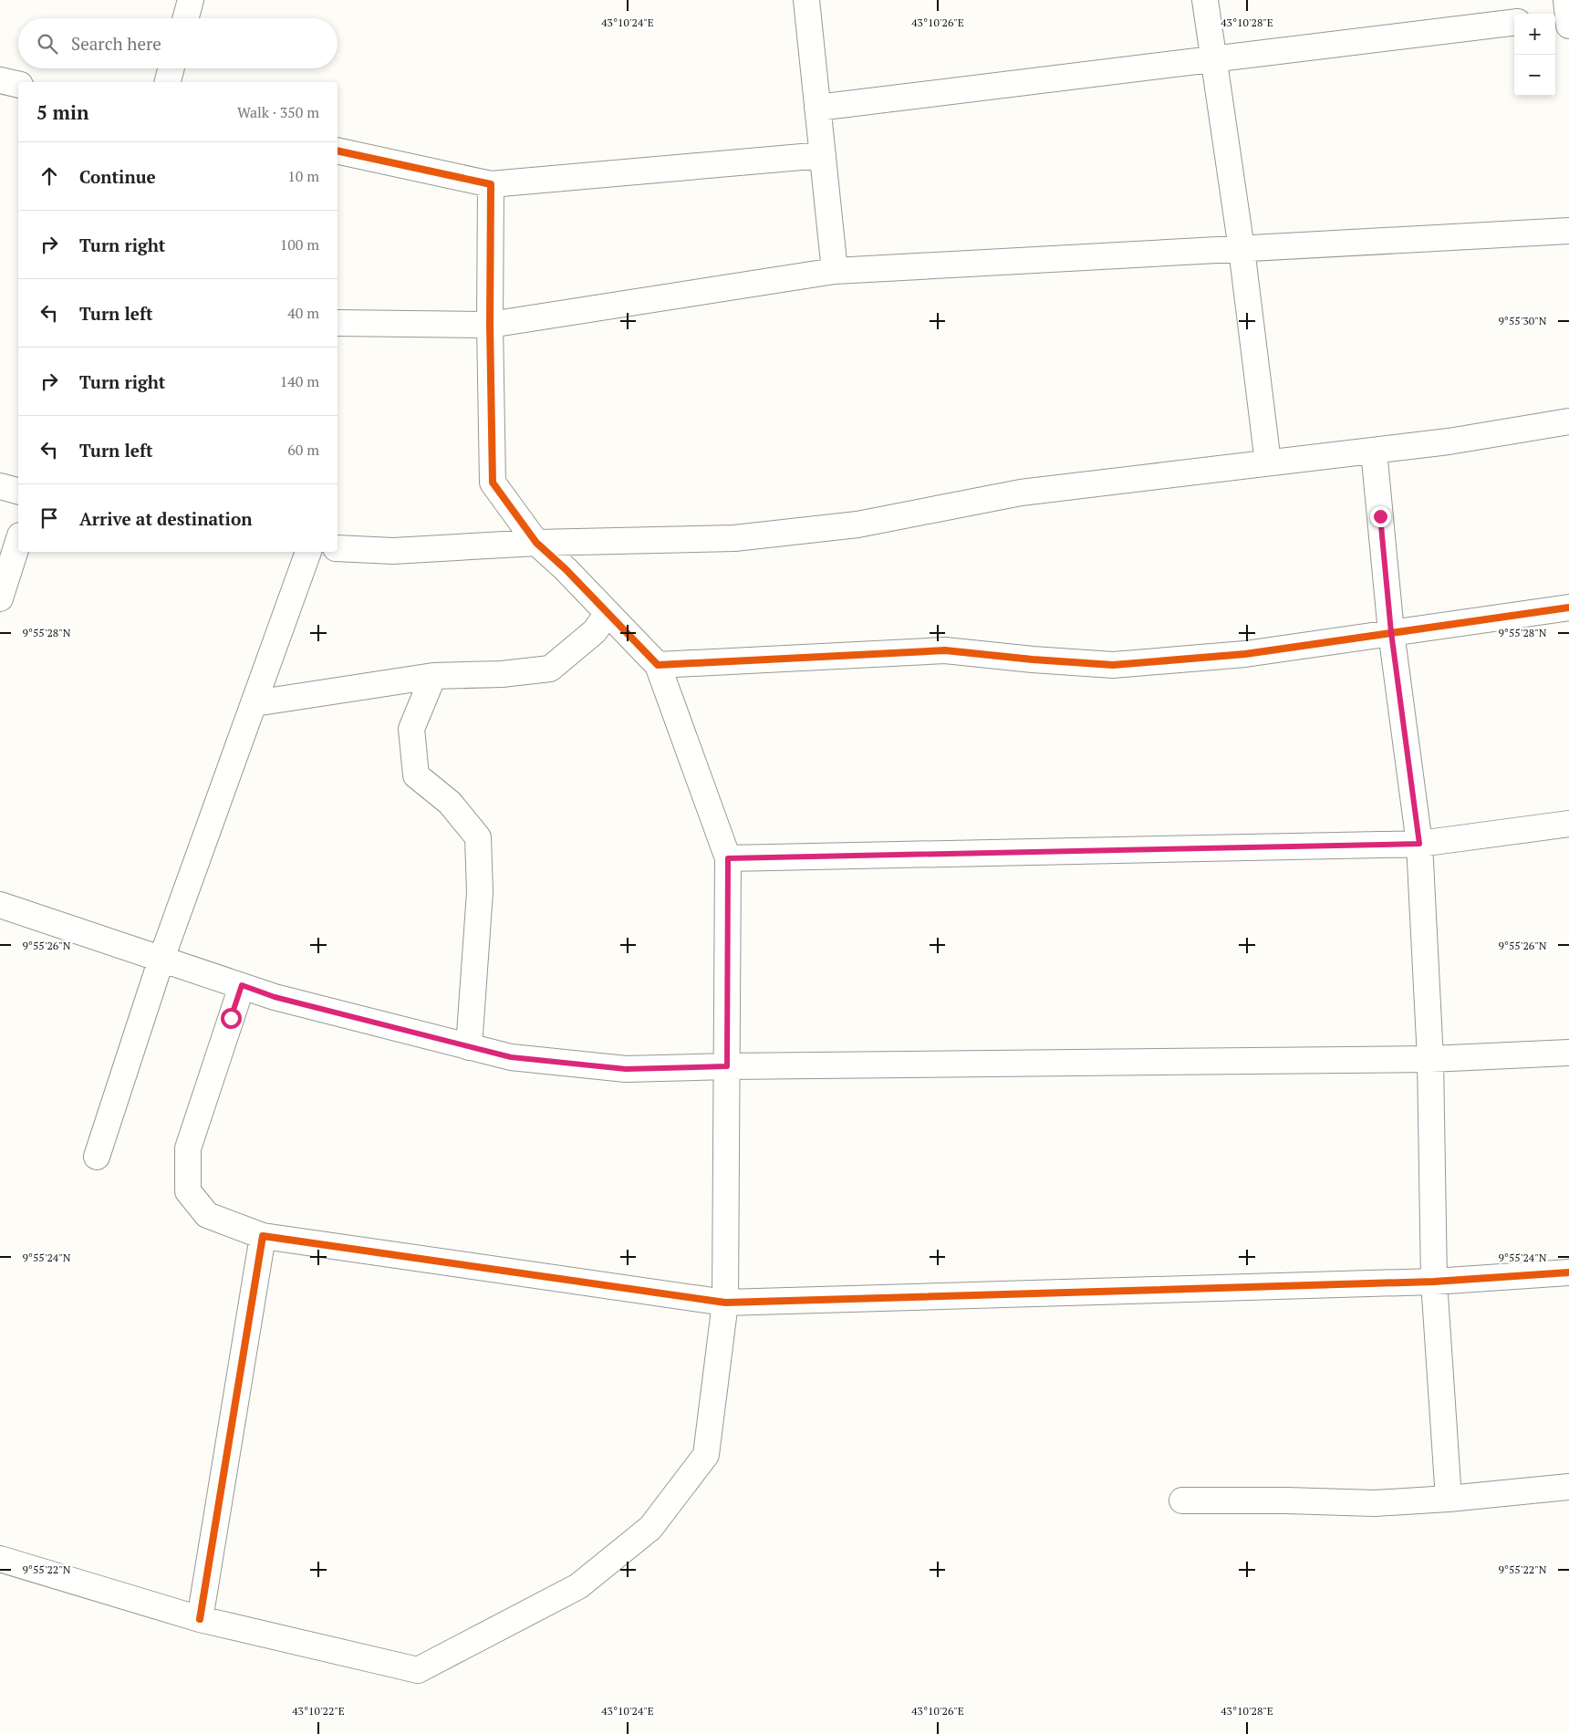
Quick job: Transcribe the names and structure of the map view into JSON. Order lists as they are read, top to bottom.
{
  "page": {
    "map_buttons": ["+", "−"],
    "search": "Search here",
    "heading": ["5 min", "Walk · 350 m"],
    "list": [
      ["Continue", "10 m"],
      ["Turn right", "100 m"],
      ["Turn left", "40 m"],
      ["Turn right", "140 m"],
      ["Turn left", "60 m"],
      "Arrive at destination"
    ]
  },
  "coordinates": [
    "43°10'24\"E",
    "43°10'26\"E",
    "43°10'28\"E",
    "9°55'30\"N",
    "9°55'28\"N",
    "9°55'26\"N",
    "9°55'24\"N",
    "9°55'22\"N",
    "43°10'22\"E"
  ]
}
